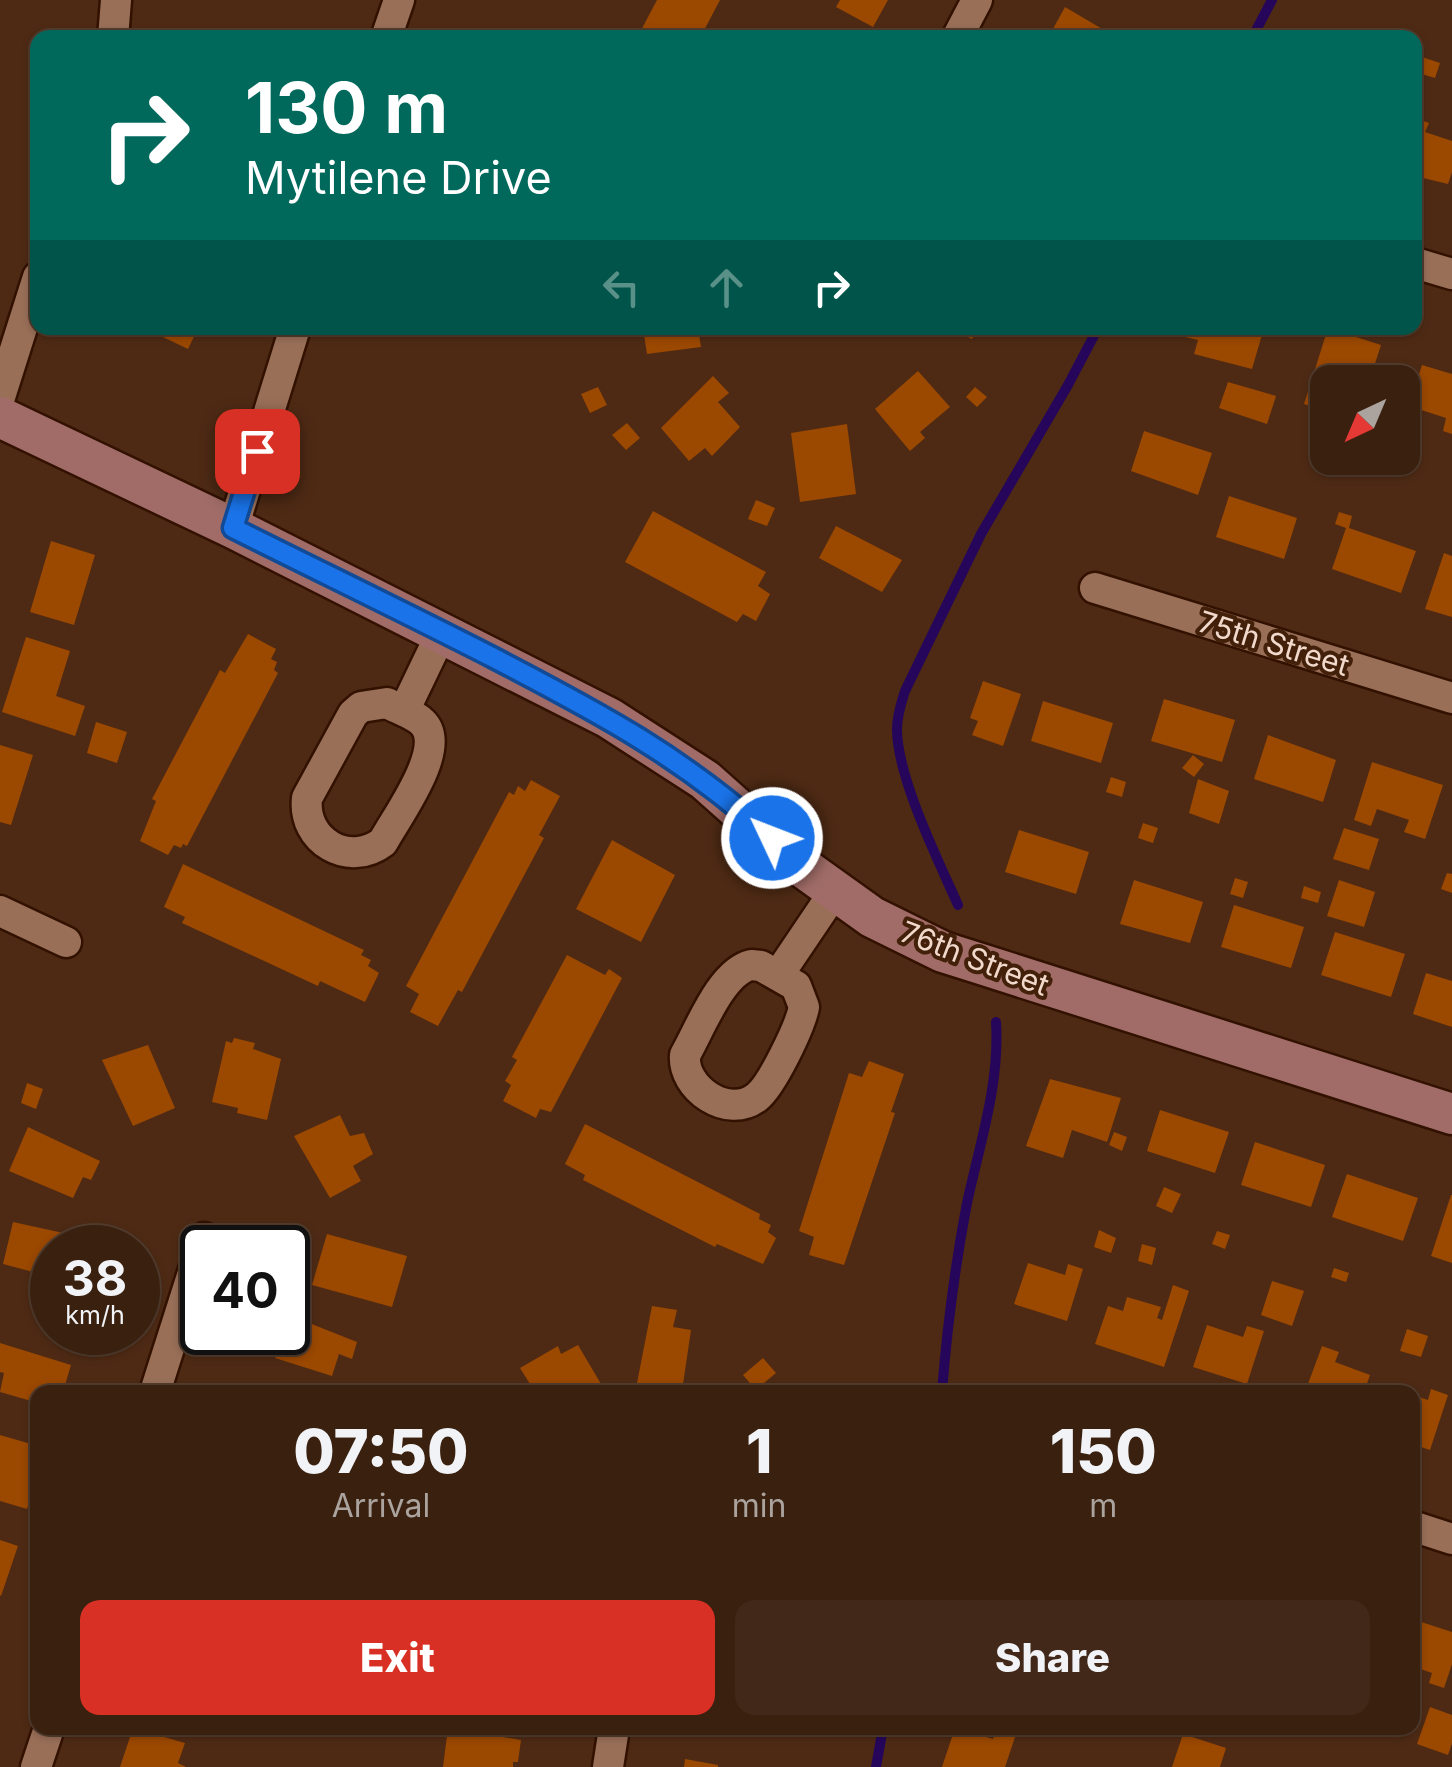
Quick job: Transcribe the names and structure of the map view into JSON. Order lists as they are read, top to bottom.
{
  "streets": {
    "street": ["75th Street", "76th Street"]
  },
  "north": "bottom left",
  "page": {
    "turn": ["130 m", "Mytilene Drive"],
    "speed": "38 km/h",
    "limit": "40",
    "eta": [
      "07:50",
      "Arrival",
      "1",
      "min",
      "150",
      "m"
    ],
    "buttons": ["Exit", "Share"]
  }
}
